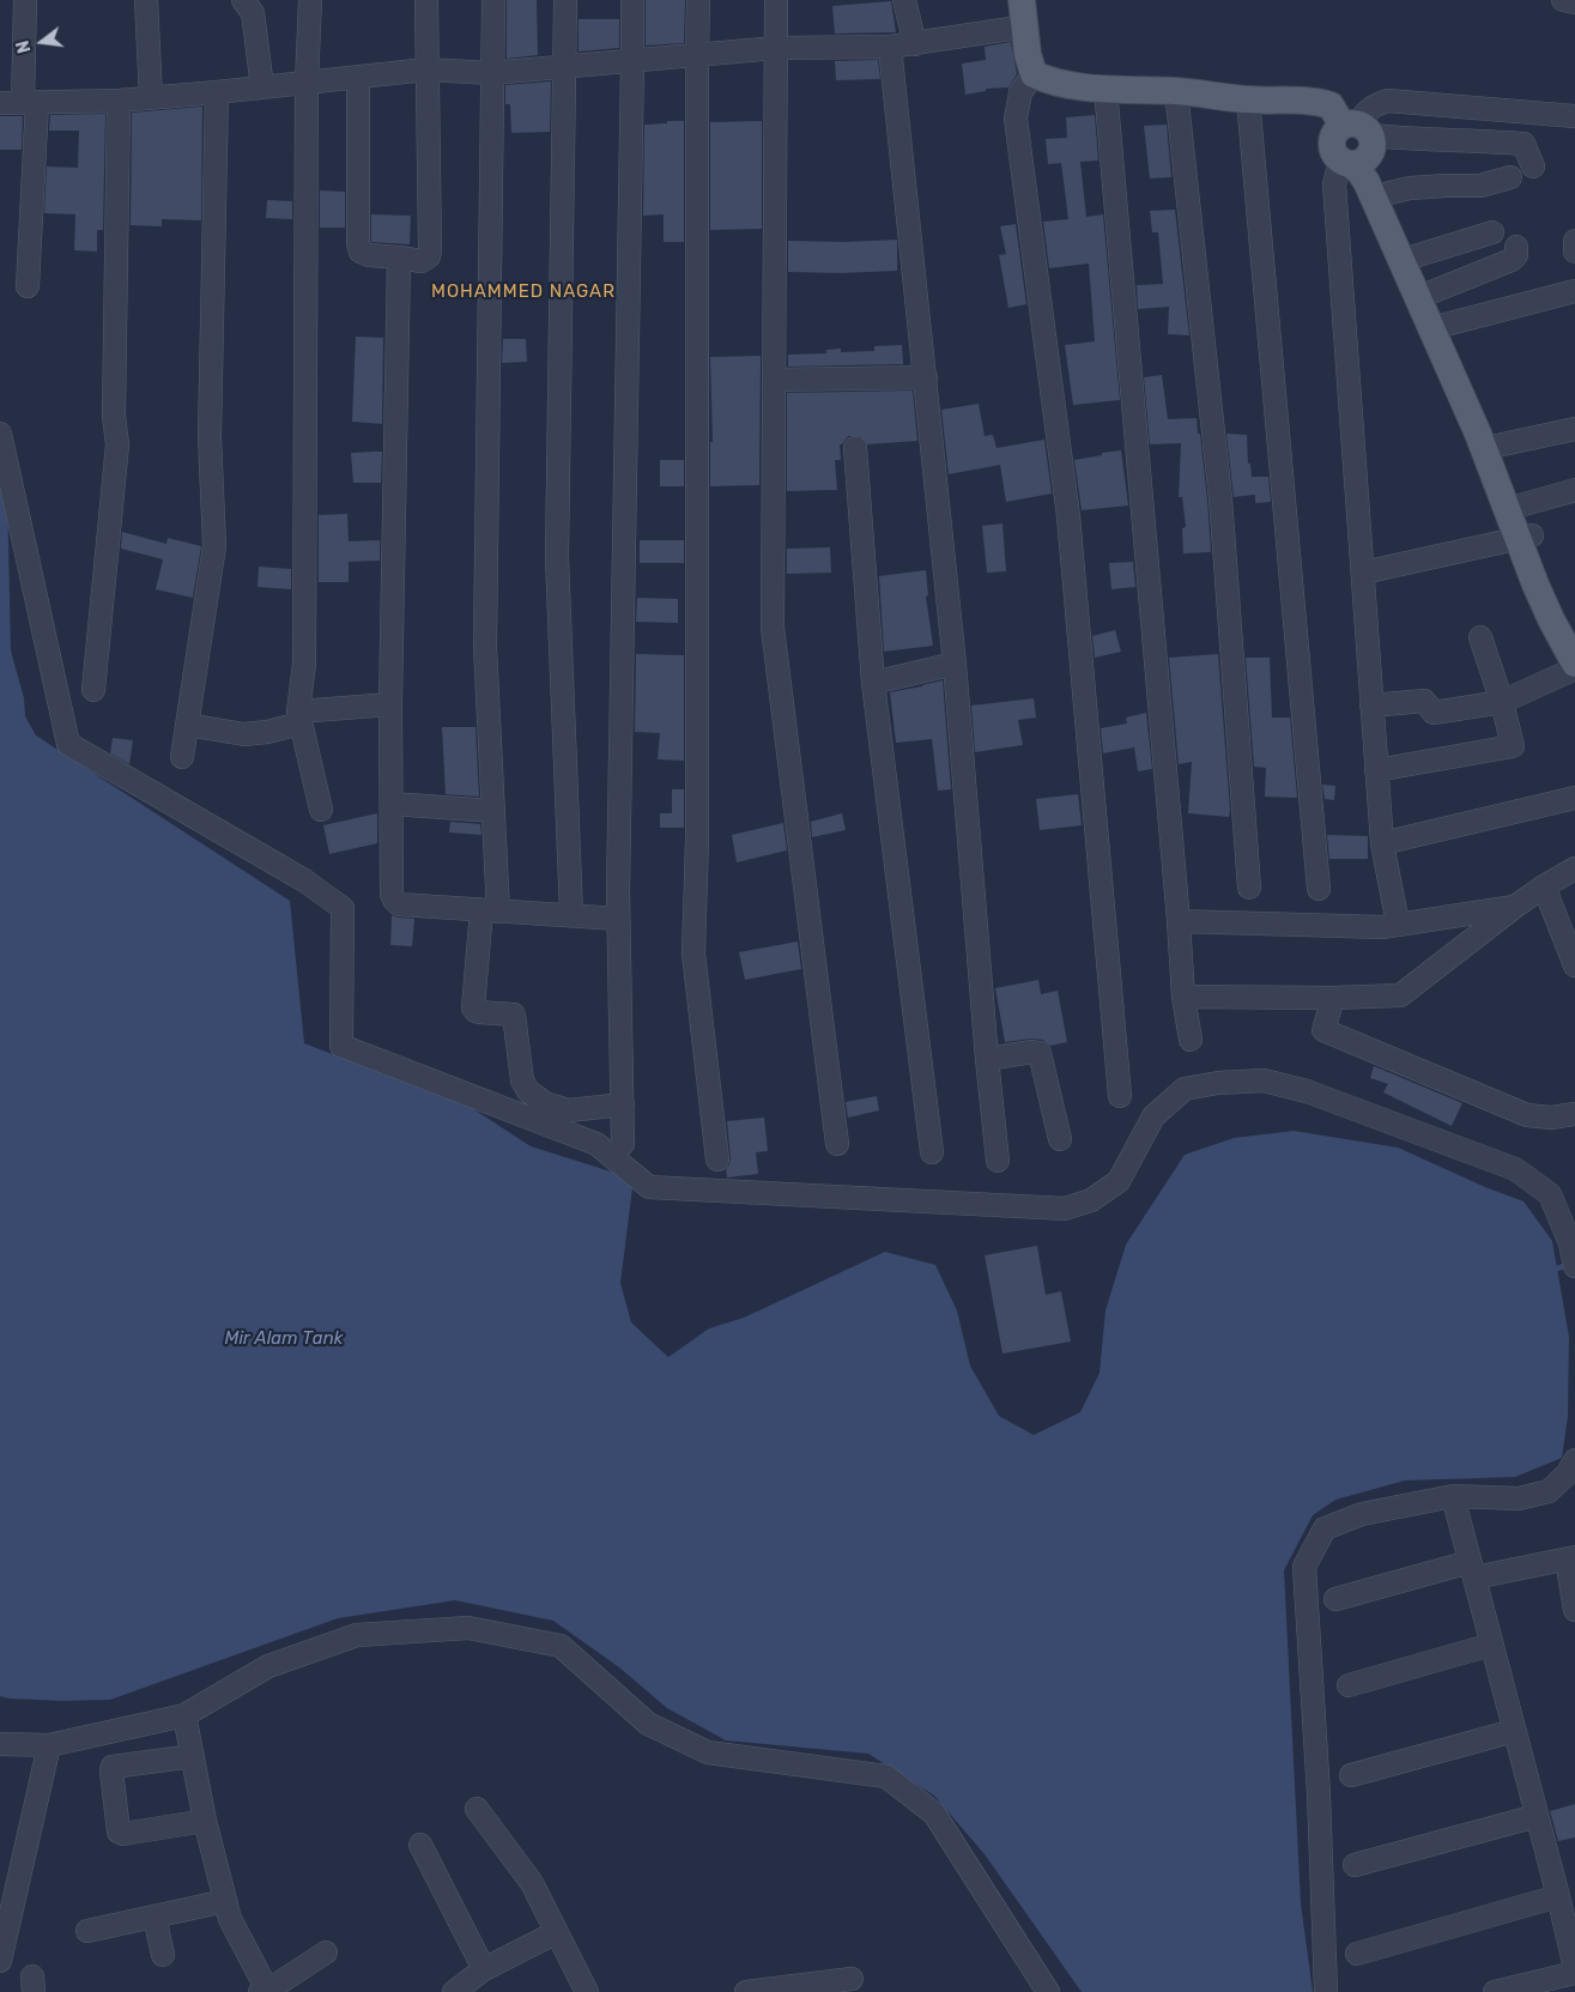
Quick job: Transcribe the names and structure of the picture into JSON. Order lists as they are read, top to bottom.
{
  "districts": ["MOHAMMED NAGAR"],
  "water": ["Mir Alam Tank"],
  "north": "left"
}
